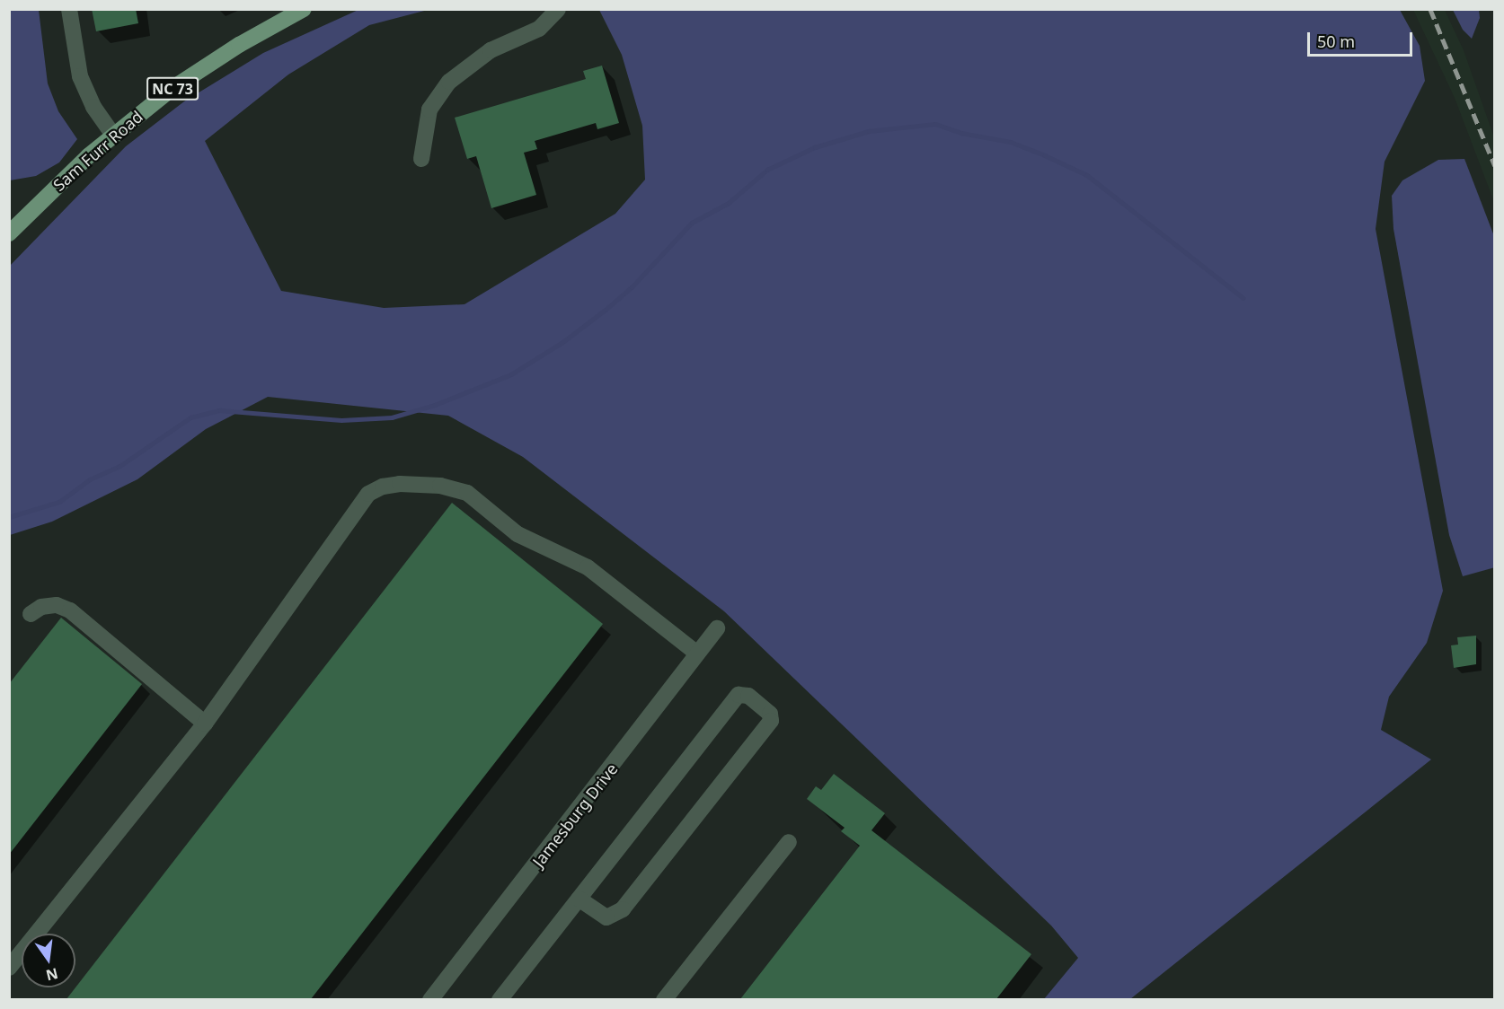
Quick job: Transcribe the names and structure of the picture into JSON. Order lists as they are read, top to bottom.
{
  "streets": {
    "main road": ["NC 73", "Sam Furr Road"],
    "street": ["Jamesburg Drive"]
  },
  "scale_bar": "50 m",
  "north": "bottom"
}
